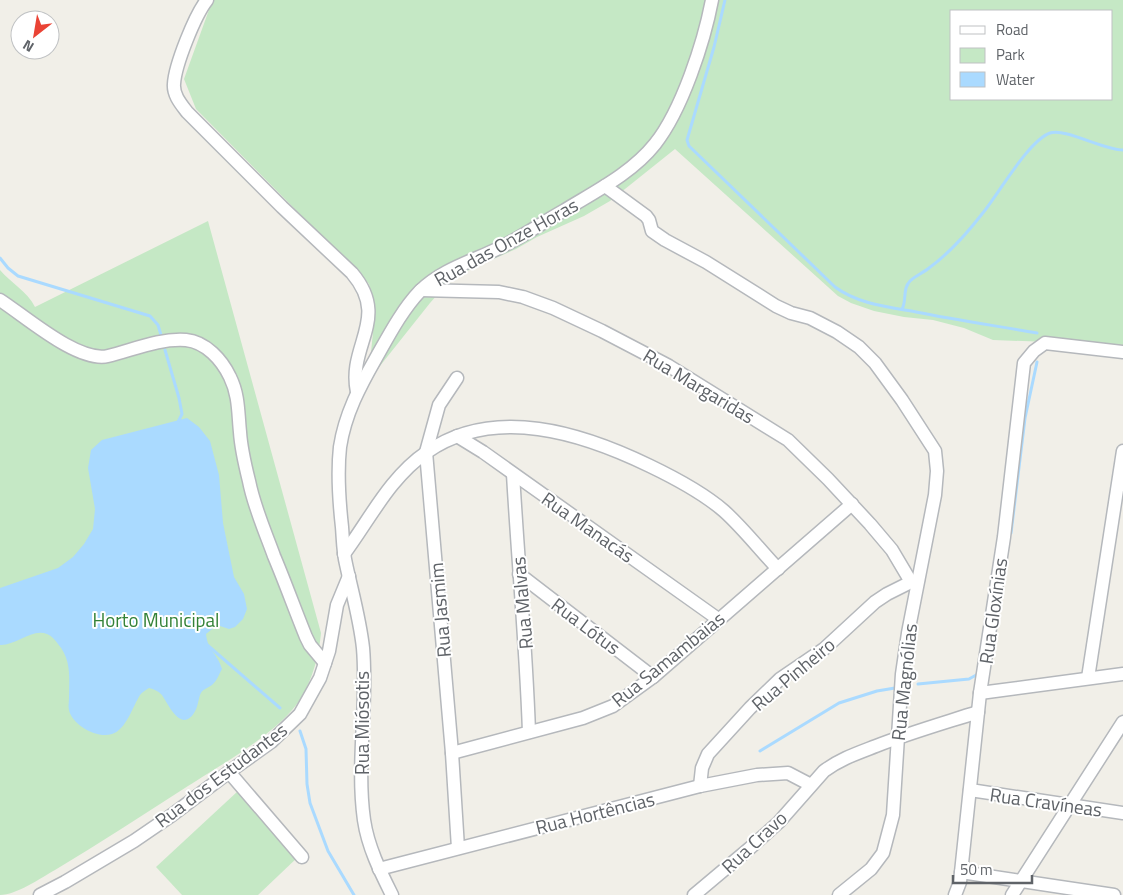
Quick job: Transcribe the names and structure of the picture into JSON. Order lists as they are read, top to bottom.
{
  "streets": {
    "street": [
      "Rua das Onze Horas",
      "Rua Margaridas",
      "Rua Manacás",
      "Rua Malvas",
      "Rua Jasmim",
      "Rua Gloxínias",
      "Rua Lótus",
      "Rua Samambaias",
      "Rua Pinheiro",
      "Rua Magnólias",
      "Rua Miósotis",
      "Rua dos Estudantes",
      "Rua Cravíneas",
      "Rua Hortências",
      "Rua Cravo"
    ]
  },
  "crossings": [
    ["Rua das Onze Horas", "Rua Margaridas"],
    ["Rua das Onze Horas", "Rua Magnólias"],
    ["Rua das Onze Horas", "Rua Miósotis"],
    ["Rua Margaridas", "Rua Samambaias"],
    ["Rua Margaridas", "Rua Pinheiro"],
    ["Rua Margaridas", "Rua Magnólias"],
    ["Rua Manacás", "Rua Malvas"],
    ["Rua Manacás", "Rua Samambaias"],
    ["Rua Malvas", "Rua Lótus"],
    ["Rua Malvas", "Rua Samambaias"],
    ["Rua Jasmim", "Rua Samambaias"],
    ["Rua Jasmim", "Rua Hortências"],
    ["Rua Gloxínias", "Rua Cravíneas"],
    ["Rua Gloxínias", "Rua Cravo"],
    ["Rua Lótus", "Rua Samambaias"],
    ["Rua Pinheiro", "Rua Magnólias"],
    ["Rua Pinheiro", "Rua Hortências"],
    ["Rua Magnólias", "Rua Cravo"],
    ["Rua Miósotis", "Rua dos Estudantes"],
    ["Rua Miósotis", "Rua Hortências"],
    ["Rua Hortências", "Rua Cravo"]
  ],
  "parks": ["Horto Municipal"],
  "legend": ["Road", "Park", "Water"],
  "scale_bar": "50 m",
  "north": "bottom left"
}
